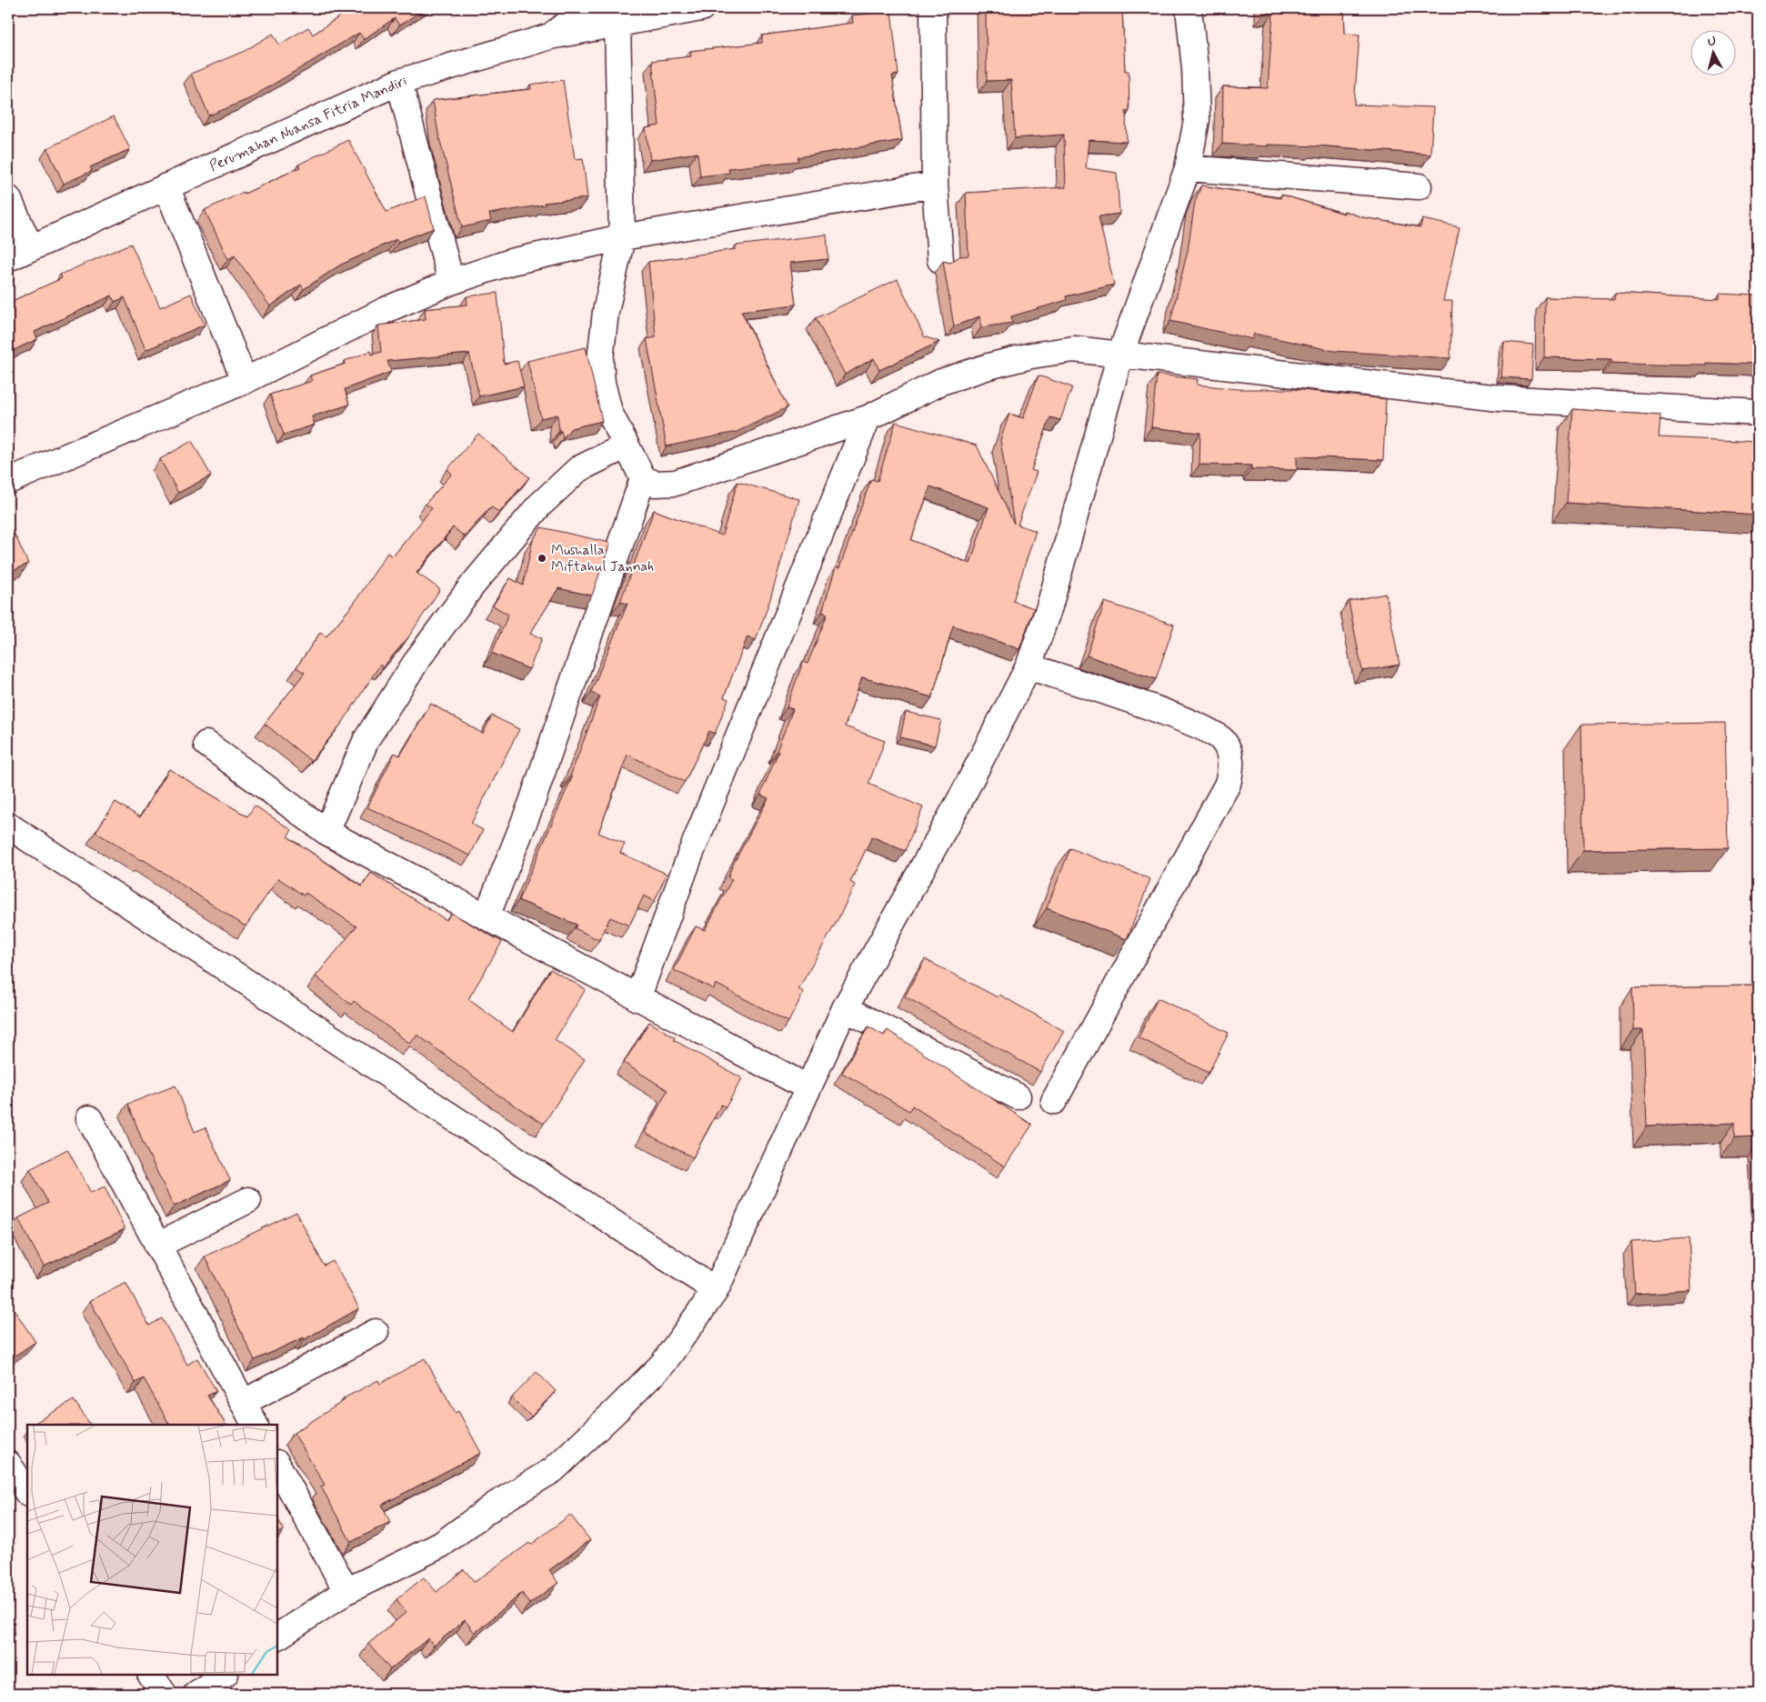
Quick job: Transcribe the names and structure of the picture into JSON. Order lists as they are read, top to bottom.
{
  "streets": {
    "street": ["Perumahan Nuansa Fitria Mandiri"]
  },
  "places": ["Mushalla Miftahul Jannah"],
  "north": "top"
}
